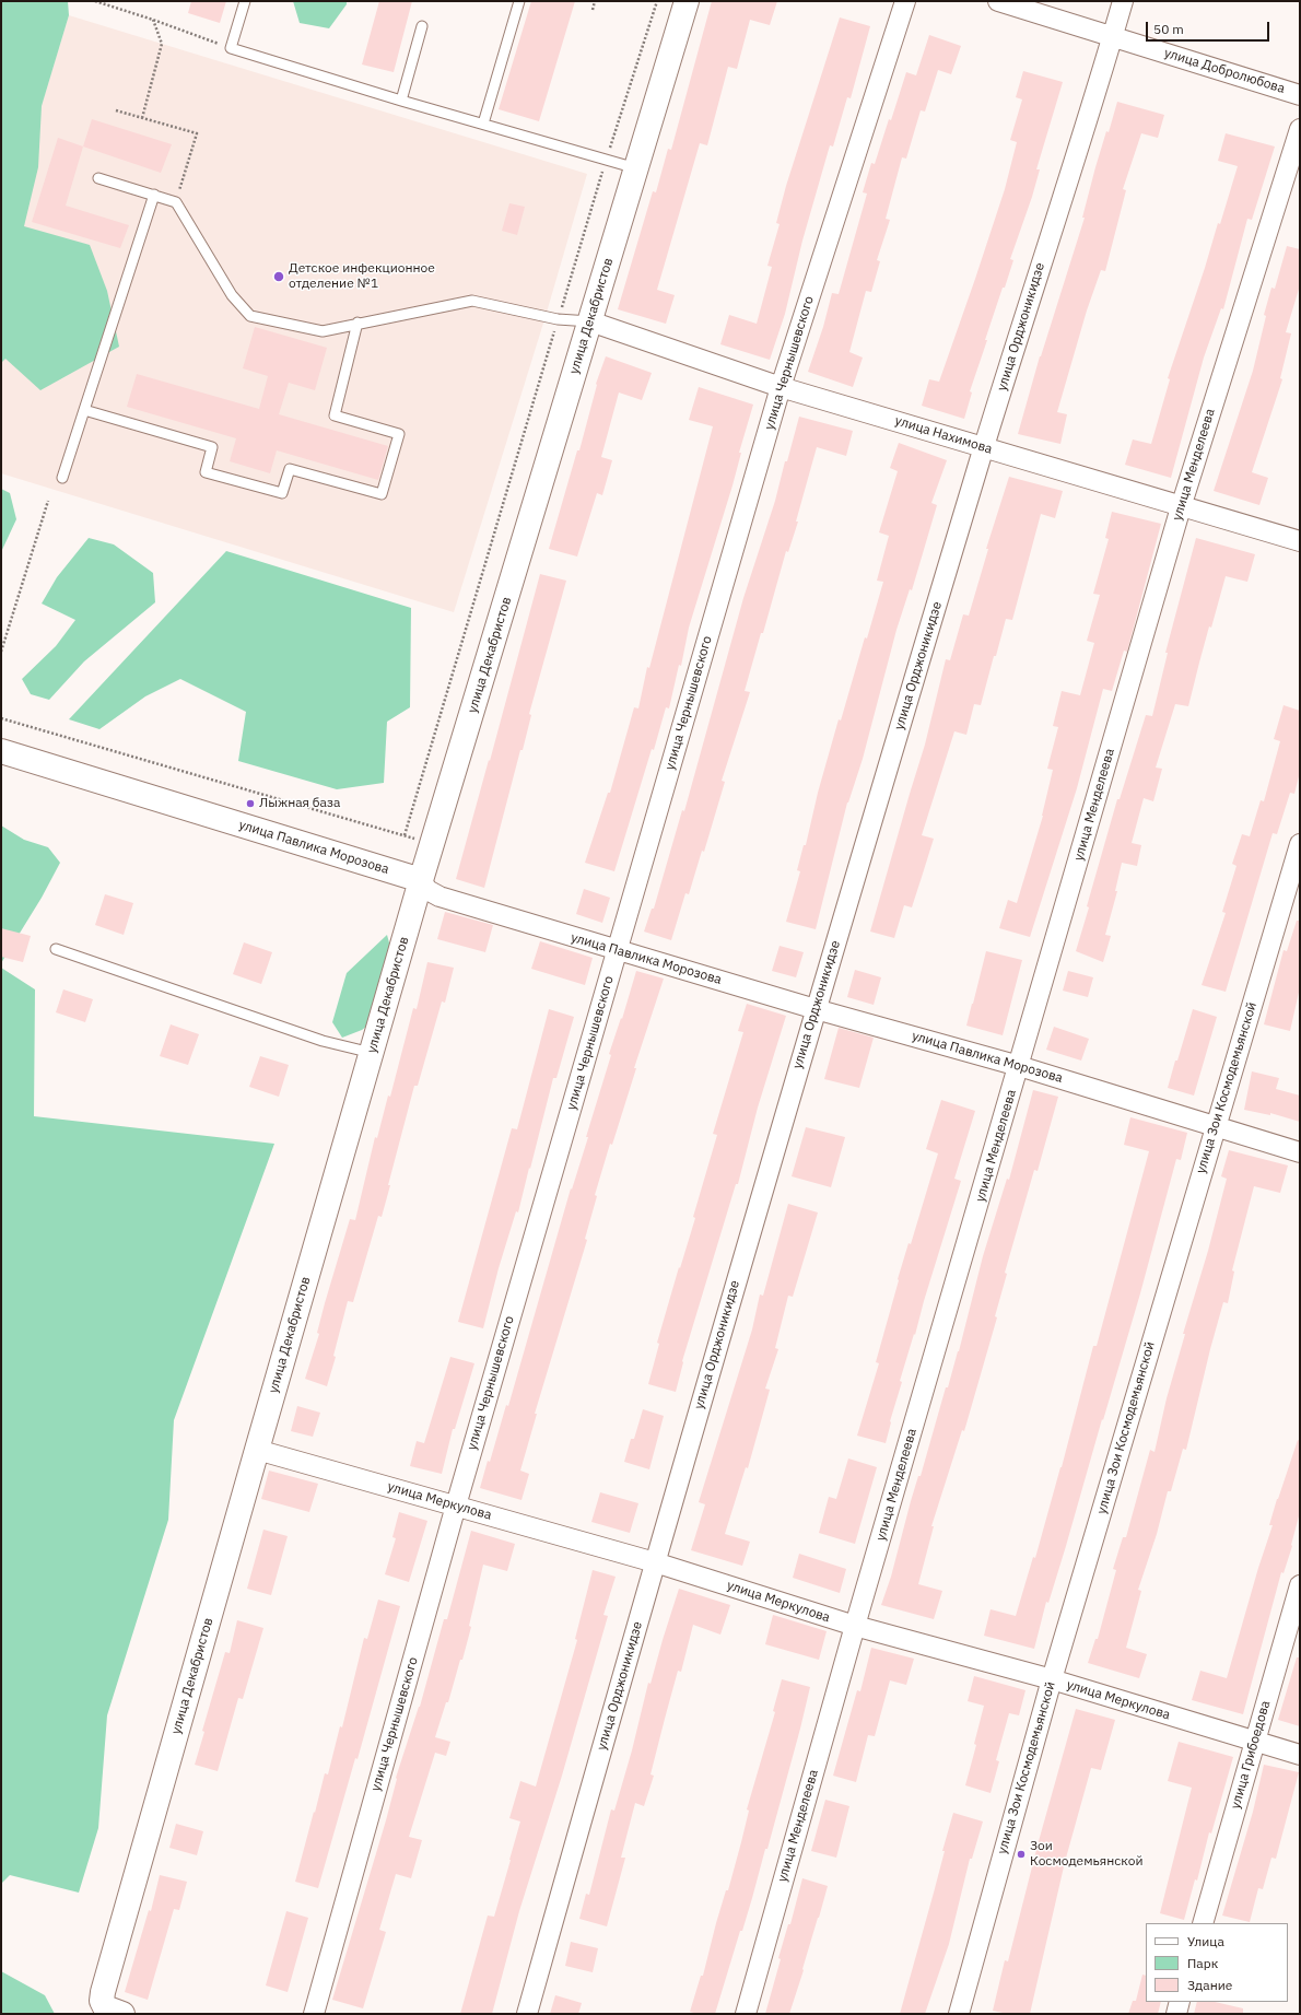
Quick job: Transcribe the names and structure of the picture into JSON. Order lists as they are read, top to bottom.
{
  "streets": {
    "street": [
      "улица Добролюбова",
      "улица Декабристов",
      "улица Орджоникидзе",
      "улица Чернышевского",
      "улица Нахимова",
      "улица Менделеева",
      "улица Павлика Морозова",
      "улица Зои Космодемьянской",
      "улица Меркулова",
      "улица Грибоедова"
    ]
  },
  "crossings": [
    ["улица Добролюбова", "улица Орджоникидзе"],
    ["улица Декабристов", "улица Нахимова"],
    ["улица Декабристов", "улица Павлика Морозова"],
    ["улица Декабристов", "улица Меркулова"],
    ["улица Орджоникидзе", "улица Нахимова"],
    ["улица Орджоникидзе", "улица Павлика Морозова"],
    ["улица Орджоникидзе", "улица Меркулова"],
    ["улица Чернышевского", "улица Нахимова"],
    ["улица Чернышевского", "улица Павлика Морозова"],
    ["улица Чернышевского", "улица Меркулова"],
    ["улица Нахимова", "улица Менделеева"],
    ["улица Менделеева", "улица Павлика Морозова"],
    ["улица Менделеева", "улица Меркулова"],
    ["улица Павлика Морозова", "улица Зои Космодемьянской"],
    ["улица Зои Космодемьянской", "улица Меркулова"],
    ["улица Меркулова", "улица Грибоедова"]
  ],
  "places": ["Детское инфекционное отделение №1", "Лыжная база", "Зои Космодемьянской"],
  "legend": ["Улица", "Парк", "Здание"],
  "scale_bar": "50 m"
}
